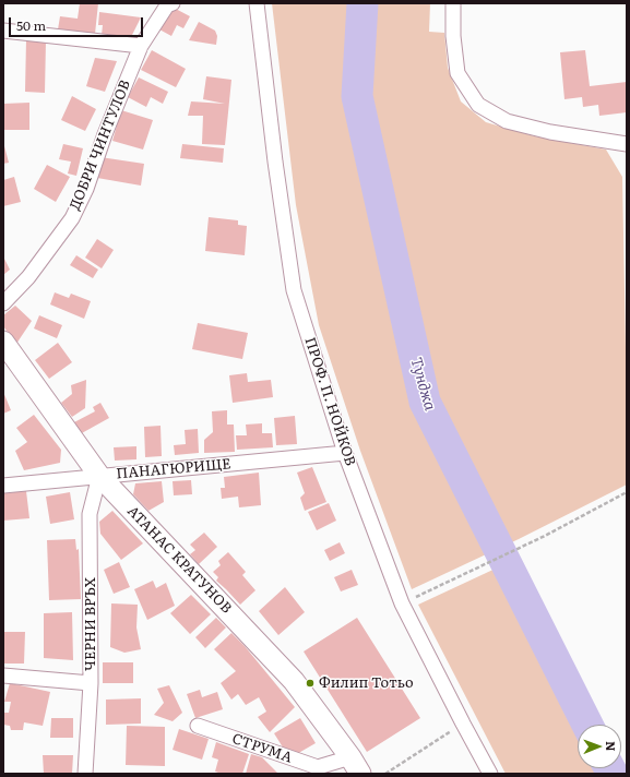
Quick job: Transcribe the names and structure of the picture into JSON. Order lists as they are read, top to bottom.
{
  "streets": {
    "street": [
      "ДОБРИ ЧИНТУЛОВ",
      "ПРОФ. П. НОЙКОВ",
      "ПАНАГЮРИЩЕ",
      "АТАНАС КРАТУНОВ",
      "ЧЕРНИ ВРЪХ",
      "СТРУМА"
    ]
  },
  "crossings": [
    ["ПРОФ. П. НОЙКОВ", "ПАНАГЮРИЩЕ"],
    ["ПАНАГЮРИЩЕ", "АТАНАС КРАТУНОВ"],
    ["ПАНАГЮРИЩЕ", "ЧЕРНИ ВРЪХ"],
    ["АТАНАС КРАТУНОВ", "ЧЕРНИ ВРЪХ"],
    ["АТАНАС КРАТУНОВ", "СТРУМА"]
  ],
  "water": ["Тунджа"],
  "places": ["Филип Тотьо"],
  "scale_bar": "50 m",
  "north": "right"
}
